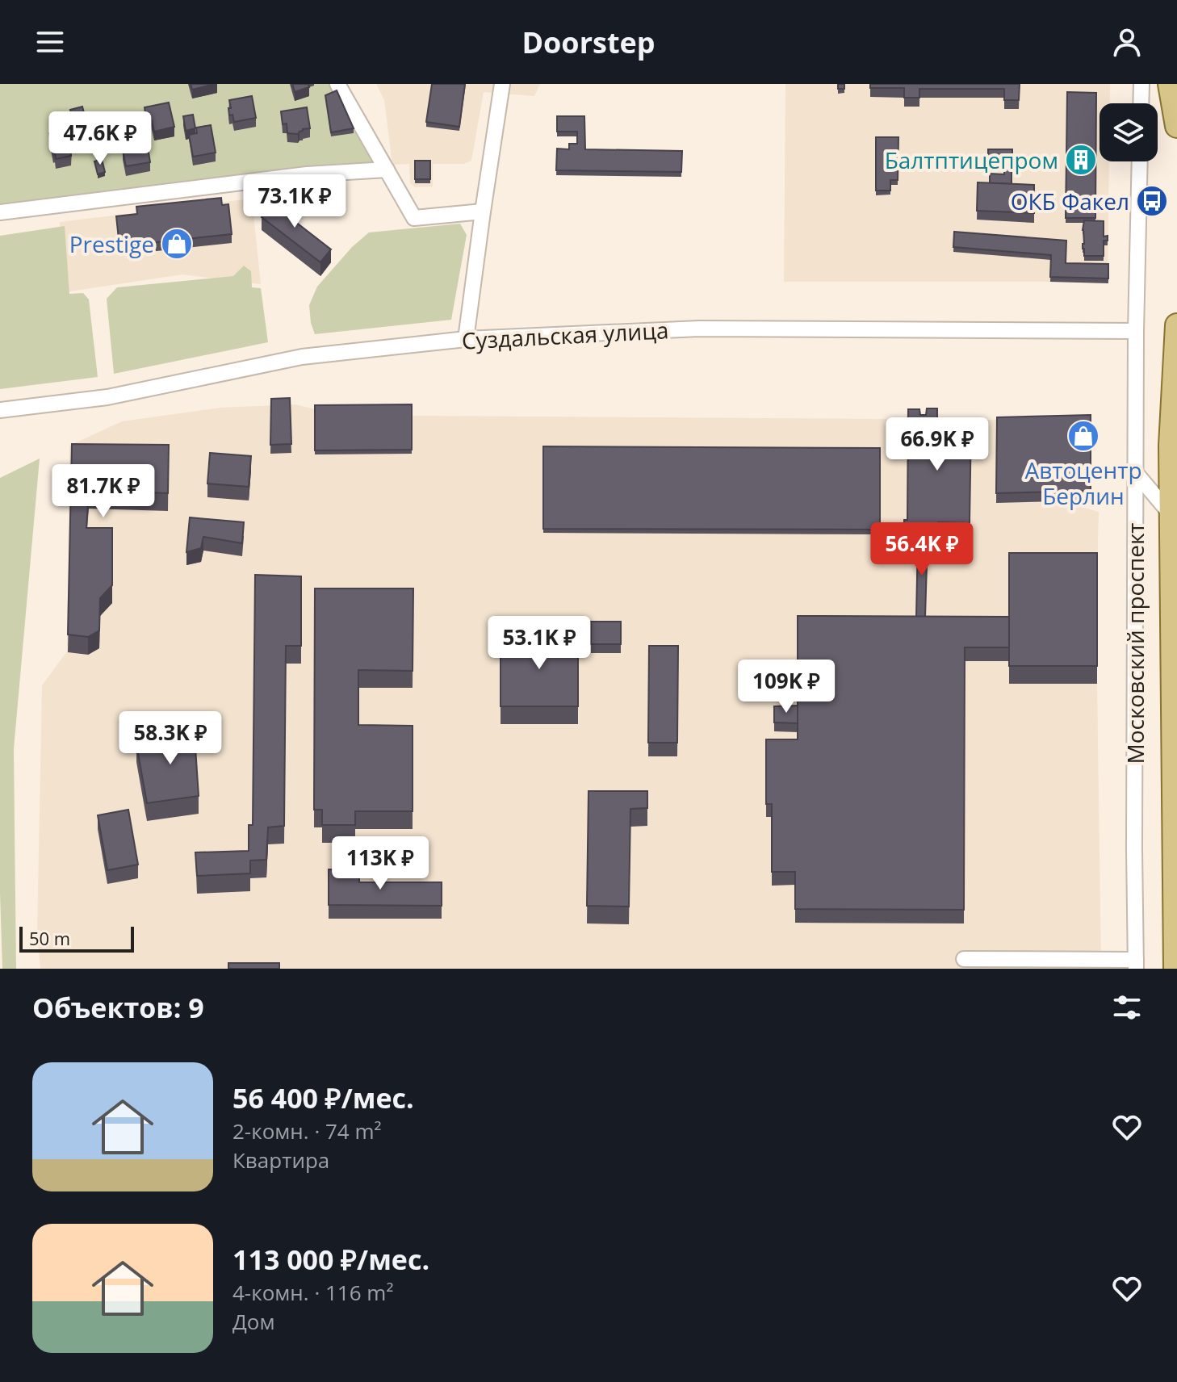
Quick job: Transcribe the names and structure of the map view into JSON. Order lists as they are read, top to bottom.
{
  "streets": {
    "main road": ["Московский проспект"],
    "street": ["Суздальская улица"]
  },
  "crossings": [
    ["Суздальская улица", "Московский проспект"]
  ],
  "places": {
    "building": ["Балтптицепром"],
    "bus stop": ["ОКБ Факел"],
    "shop": ["Prestige", "Автоцентр Берлин"]
  },
  "scale_bar": "50 m",
  "page": {
    "header": "Doorstep",
    "price": [
      "47.6K ₽",
      "73.1K ₽",
      "66.9K ₽",
      "81.7K ₽",
      "56.4K ₽",
      "53.1K ₽",
      "109K ₽",
      "58.3K ₽",
      "113K ₽"
    ],
    "scale": "50 m",
    "heading": "Объектов: 9",
    "list": [
      {
        "name": "56 400 ₽/мес.",
        "note": "2-комн. · 74 m² · Квартира"
      },
      {
        "name": "113 000 ₽/мес.",
        "note": "4-комн. · 116 m² · Дом"
      }
    ]
  }
}
